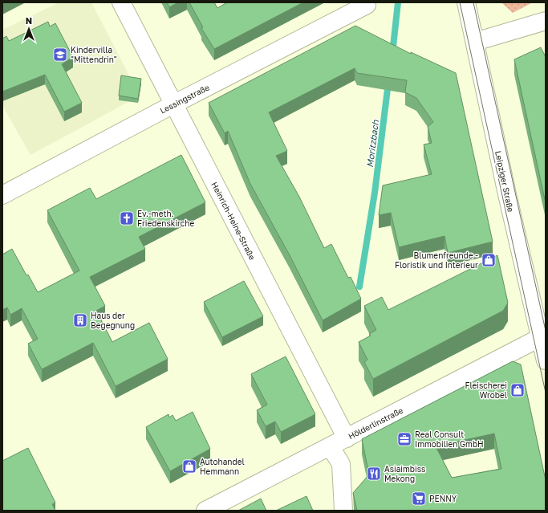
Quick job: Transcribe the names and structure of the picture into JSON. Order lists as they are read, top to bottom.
{
  "streets": {
    "street": [
      "Lessingstraße",
      "Leipziger Straße",
      "Heinrich-Heine-Straße",
      "Hölderlinstraße"
    ]
  },
  "crossings": [
    ["Lessingstraße", "Heinrich-Heine-Straße"],
    ["Leipziger Straße", "Hölderlinstraße"],
    ["Heinrich-Heine-Straße", "Hölderlinstraße"]
  ],
  "water": ["Moritzbach"],
  "places": {
    "school or university": ["Kindervilla \"Mittendrin\""],
    "church": ["Ev.-meth. Friedenskirche"],
    "shop": ["Blumenfreunde - Floristik und Interieur", "Fleischerei Wrobel", "Autohandel Hemmann"],
    "building": ["Haus der Begegnung"],
    "office": ["Real Consult Immobilien GmbH"],
    "restaurant": ["Asiaimbiss Mekong"],
    "supermarket": ["PENNY"]
  },
  "north": "top"
}
